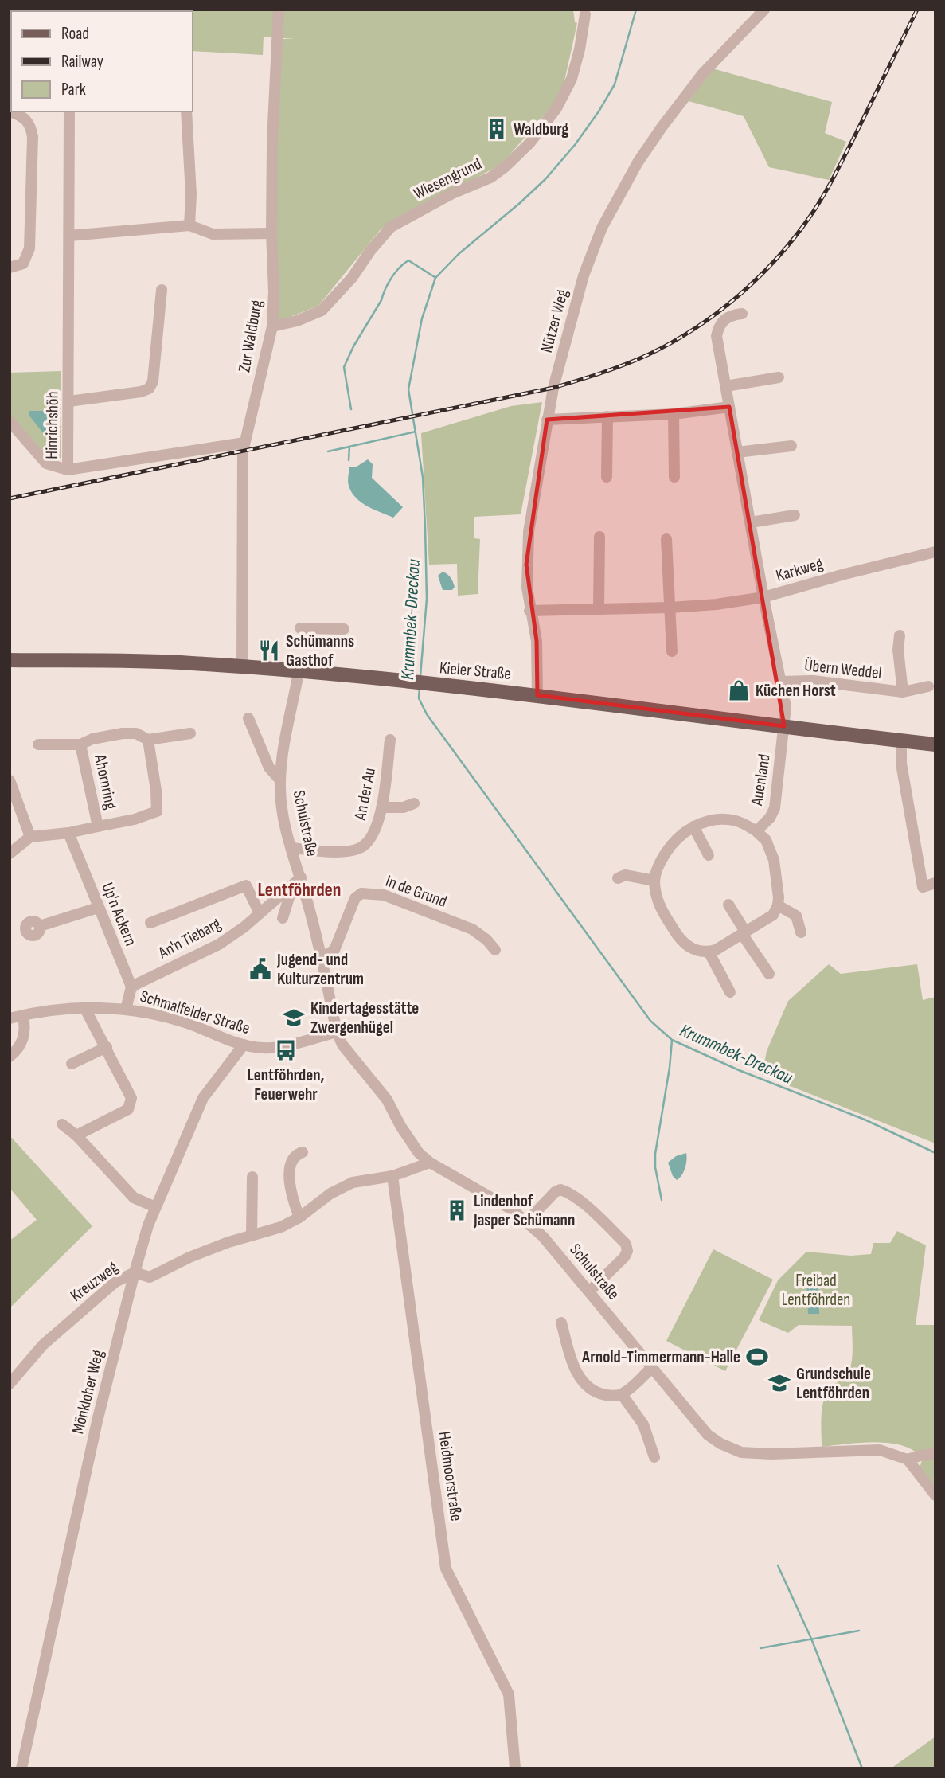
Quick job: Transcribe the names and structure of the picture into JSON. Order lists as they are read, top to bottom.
{
  "streets": {
    "main road": ["Kieler Straße"],
    "street": [
      "Wiesengrund",
      "Nützer Weg",
      "Zur Waldburg",
      "Hinrichshöh",
      "Karkweg",
      "Übern Weddel",
      "Auenland",
      "Ahornring",
      "An der Au",
      "Schulstraße",
      "In de Grund",
      "Up'n Ackern",
      "An'n Tiebarg",
      "Schmalfelder Straße",
      "Kreuzweg",
      "Mönkloher Weg",
      "Heidmoorstraße"
    ]
  },
  "crossings": [
    ["Wiesengrund", "Zur Waldburg"],
    ["Nützer Weg", "Karkweg"],
    ["Nützer Weg", "Kieler Straße"],
    ["Zur Waldburg", "Hinrichshöh"],
    ["Zur Waldburg", "Kieler Straße"],
    ["Karkweg", "Auenland"],
    ["Übern Weddel", "Auenland"],
    ["Kieler Straße", "Auenland"],
    ["Kieler Straße", "Schulstraße"],
    ["Ahornring", "Up'n Ackern"],
    ["An der Au", "Schulstraße"],
    ["Schulstraße", "In de Grund"],
    ["Schulstraße", "An'n Tiebarg"],
    ["Schulstraße", "Schmalfelder Straße"],
    ["Schulstraße", "Kreuzweg"],
    ["Up'n Ackern", "An'n Tiebarg"],
    ["Schmalfelder Straße", "Mönkloher Weg"],
    ["Kreuzweg", "Mönkloher Weg"],
    ["Kreuzweg", "Heidmoorstraße"]
  ],
  "districts": ["Lentföhrden"],
  "water": ["Krummbek-Dreckau"],
  "parks": ["Freibad Lentföhrden"],
  "places": {
    "building": ["Waldburg", "Lindenhof Jasper Schümann"],
    "restaurant": ["Schümanns Gasthof"],
    "shop": ["Küchen Horst"],
    "public building": ["Jugend- und Kulturzentrum"],
    "school or university": ["Kindertagesstätte Zwergenhügel", "Grundschule Lentföhrden"],
    "bus stop": ["Lentföhrden, Feuerwehr"],
    "sports": ["Arnold-Timmermann-Halle"]
  },
  "legend": ["Road", "Railway", "Park"]
}
